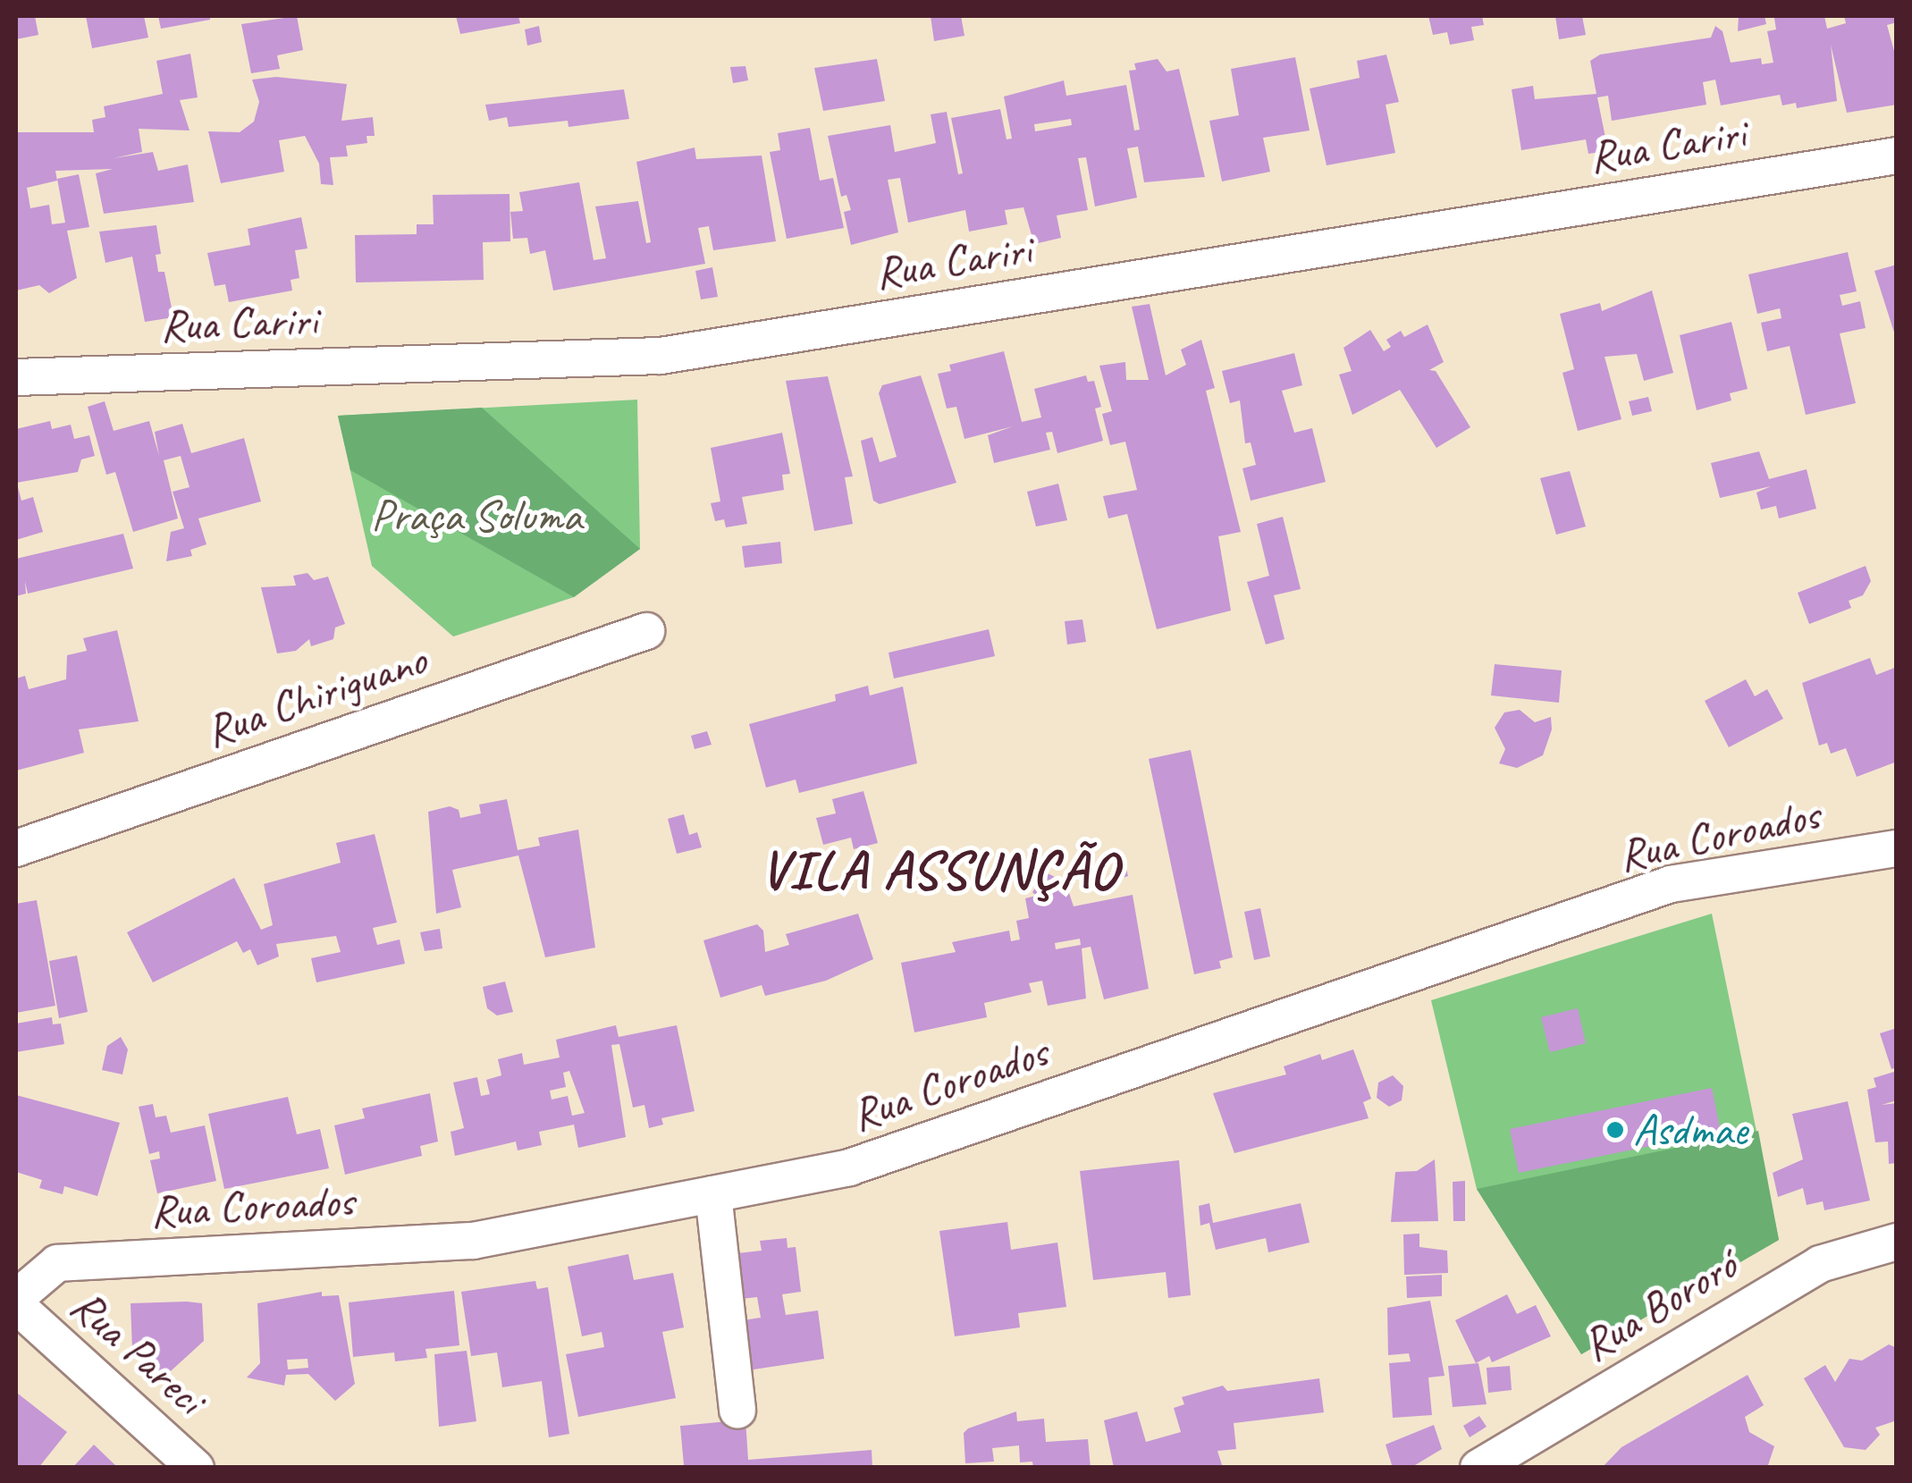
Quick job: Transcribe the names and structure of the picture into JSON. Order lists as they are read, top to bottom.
{
  "streets": {
    "street": [
      "Rua Cariri",
      "Rua Chiriguano",
      "Rua Coroados",
      "Rua Bororó",
      "Rua Pareci"
    ]
  },
  "districts": ["VILA ASSUNÇÃO"],
  "parks": ["Praça Soluma"],
  "places": ["Asdmae"]
}
